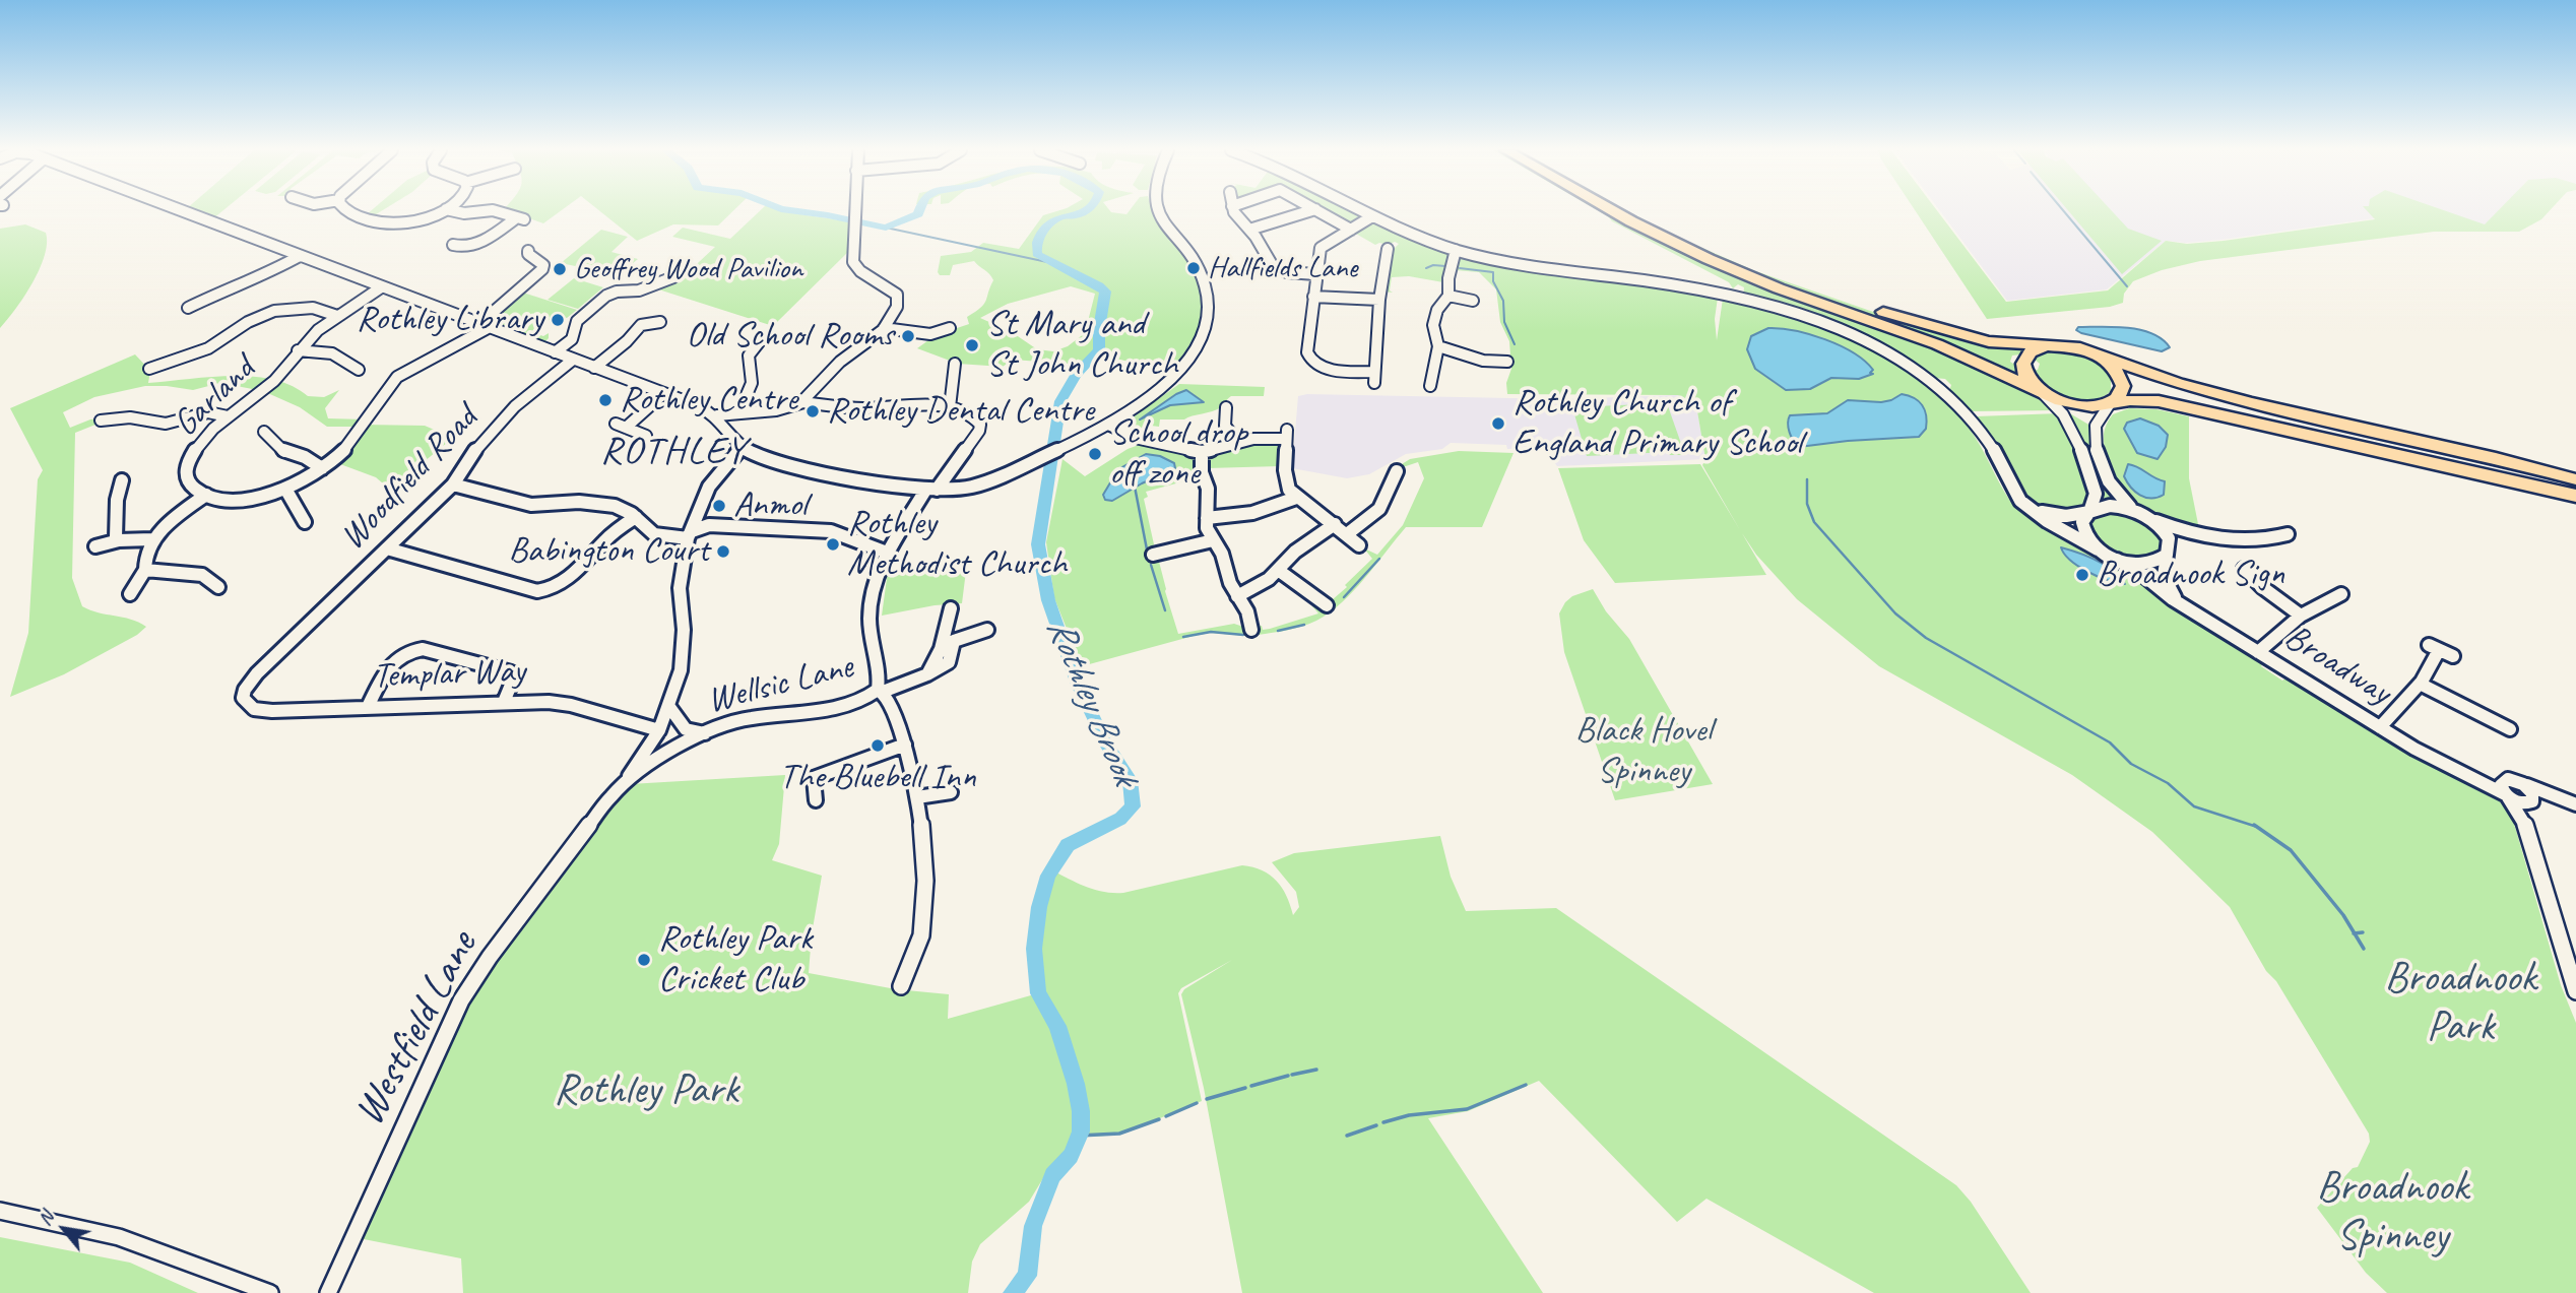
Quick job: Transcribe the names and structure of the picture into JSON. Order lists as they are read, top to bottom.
{
  "streets": {
    "street": [
      "Garland",
      "Woodfield Road",
      "Broadway",
      "Templar Way",
      "Wellsic Lane",
      "Westfield Lane"
    ]
  },
  "crossings": [
    ["Woodfield Road", "Templar Way"],
    ["Wellsic Lane", "Westfield Lane"]
  ],
  "districts": ["ROTHLEY"],
  "water": ["Rothley Brook"],
  "parks": [
    "Black Hovel Spinney",
    "Broadnook Park",
    "Rothley Park",
    "Broadnook Spinney"
  ],
  "places": [
    "Hallfields Lane",
    "Geoffrey Wood Pavilion",
    "Rothley Library",
    "Old School Rooms",
    "St Mary and St John Church",
    "Rothley Centre",
    "Rothley Dental Centre",
    "Rothley Church of England Primary School",
    "School drop off zone",
    "Anmol",
    "Rothley Methodist Church",
    "Babington Court",
    "Broadnook Sign",
    "The Bluebell Inn",
    "Rothley Park Cricket Club"
  ],
  "north": "top left"
}
